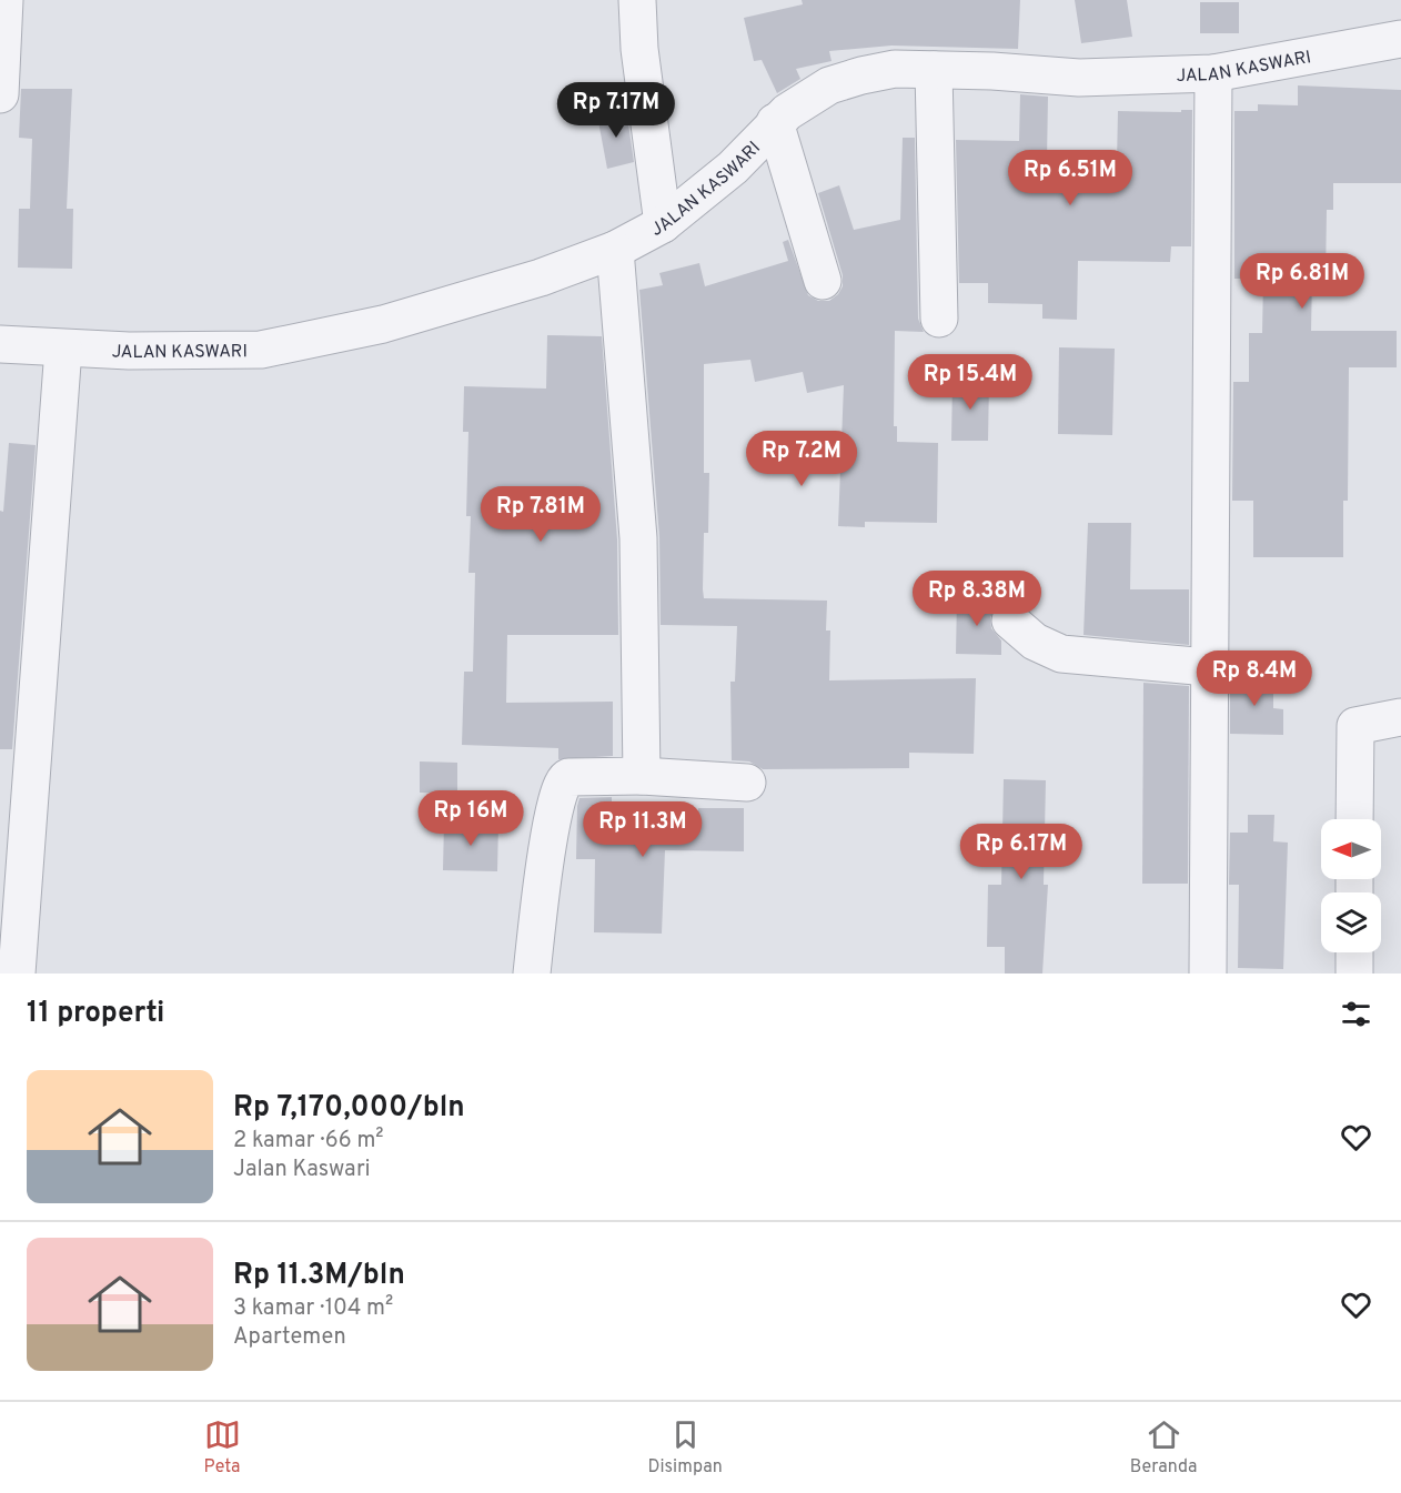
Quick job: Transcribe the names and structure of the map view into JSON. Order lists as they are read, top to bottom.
{
  "streets": {
    "street": ["JALAN KASWARI"]
  },
  "north": "left",
  "page": {
    "price": [
      "Rp 7.17M",
      "Rp 6.51M",
      "Rp 6.81M",
      "Rp 15.4M",
      "Rp 7.2M",
      "Rp 7.81M",
      "Rp 8.38M",
      "Rp 8.4M",
      "Rp 16M",
      "Rp 11.3M",
      "Rp 6.17M"
    ],
    "heading": "11 properti",
    "list": [
      {
        "name": "Rp 7,170,000/bln",
        "note": "2 kamar · 66 m² · Jalan Kaswari"
      },
      {
        "name": "Rp 11.3M/bln",
        "note": "3 kamar · 104 m² · Apartemen"
      }
    ],
    "tabs": ["Peta", "Disimpan", "Beranda"]
  }
}
